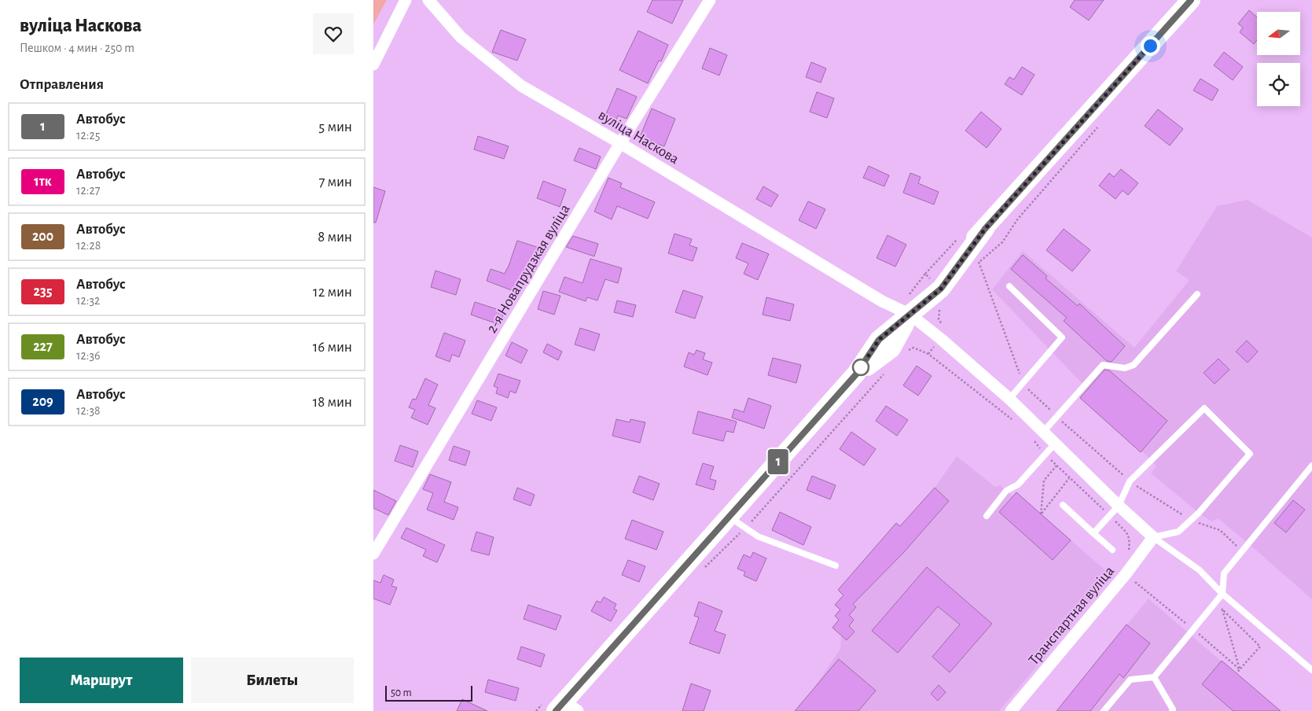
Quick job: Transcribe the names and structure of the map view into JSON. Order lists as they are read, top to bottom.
{
  "streets": {
    "street": ["вуліца Наскова", "2-я Новапрудзкая вуліца", "Транспартная вуліца"]
  },
  "crossings": [
    ["вуліца Наскова", "2-я Новапрудзкая вуліца"],
    ["вуліца Наскова", "Транспартная вуліца"]
  ],
  "lines": ["bus line 1"],
  "scale_bar": "50 m",
  "north": "left",
  "page": {
    "heading": [
      ["вуліца Наскова", "Пешком · 4 мин · 250 m"],
      "Отправления"
    ],
    "on_map": "1",
    "list": [
      {
        "mark": "1",
        "name": "Автобус",
        "note": "12:25",
        "value": "5 мин"
      },
      {
        "mark": "1тк",
        "name": "Автобус",
        "note": "12:27",
        "value": "7 мин"
      },
      {
        "mark": "200",
        "name": "Автобус",
        "note": "12:28",
        "value": "8 мин"
      },
      {
        "mark": "235",
        "name": "Автобус",
        "note": "12:32",
        "value": "12 мин"
      },
      {
        "mark": "227",
        "name": "Автобус",
        "note": "12:36",
        "value": "16 мин"
      },
      {
        "mark": "209",
        "name": "Автобус",
        "note": "12:38",
        "value": "18 мин"
      }
    ],
    "buttons": ["Маршрут", "Билеты"],
    "scale": "50 m"
  }
}
